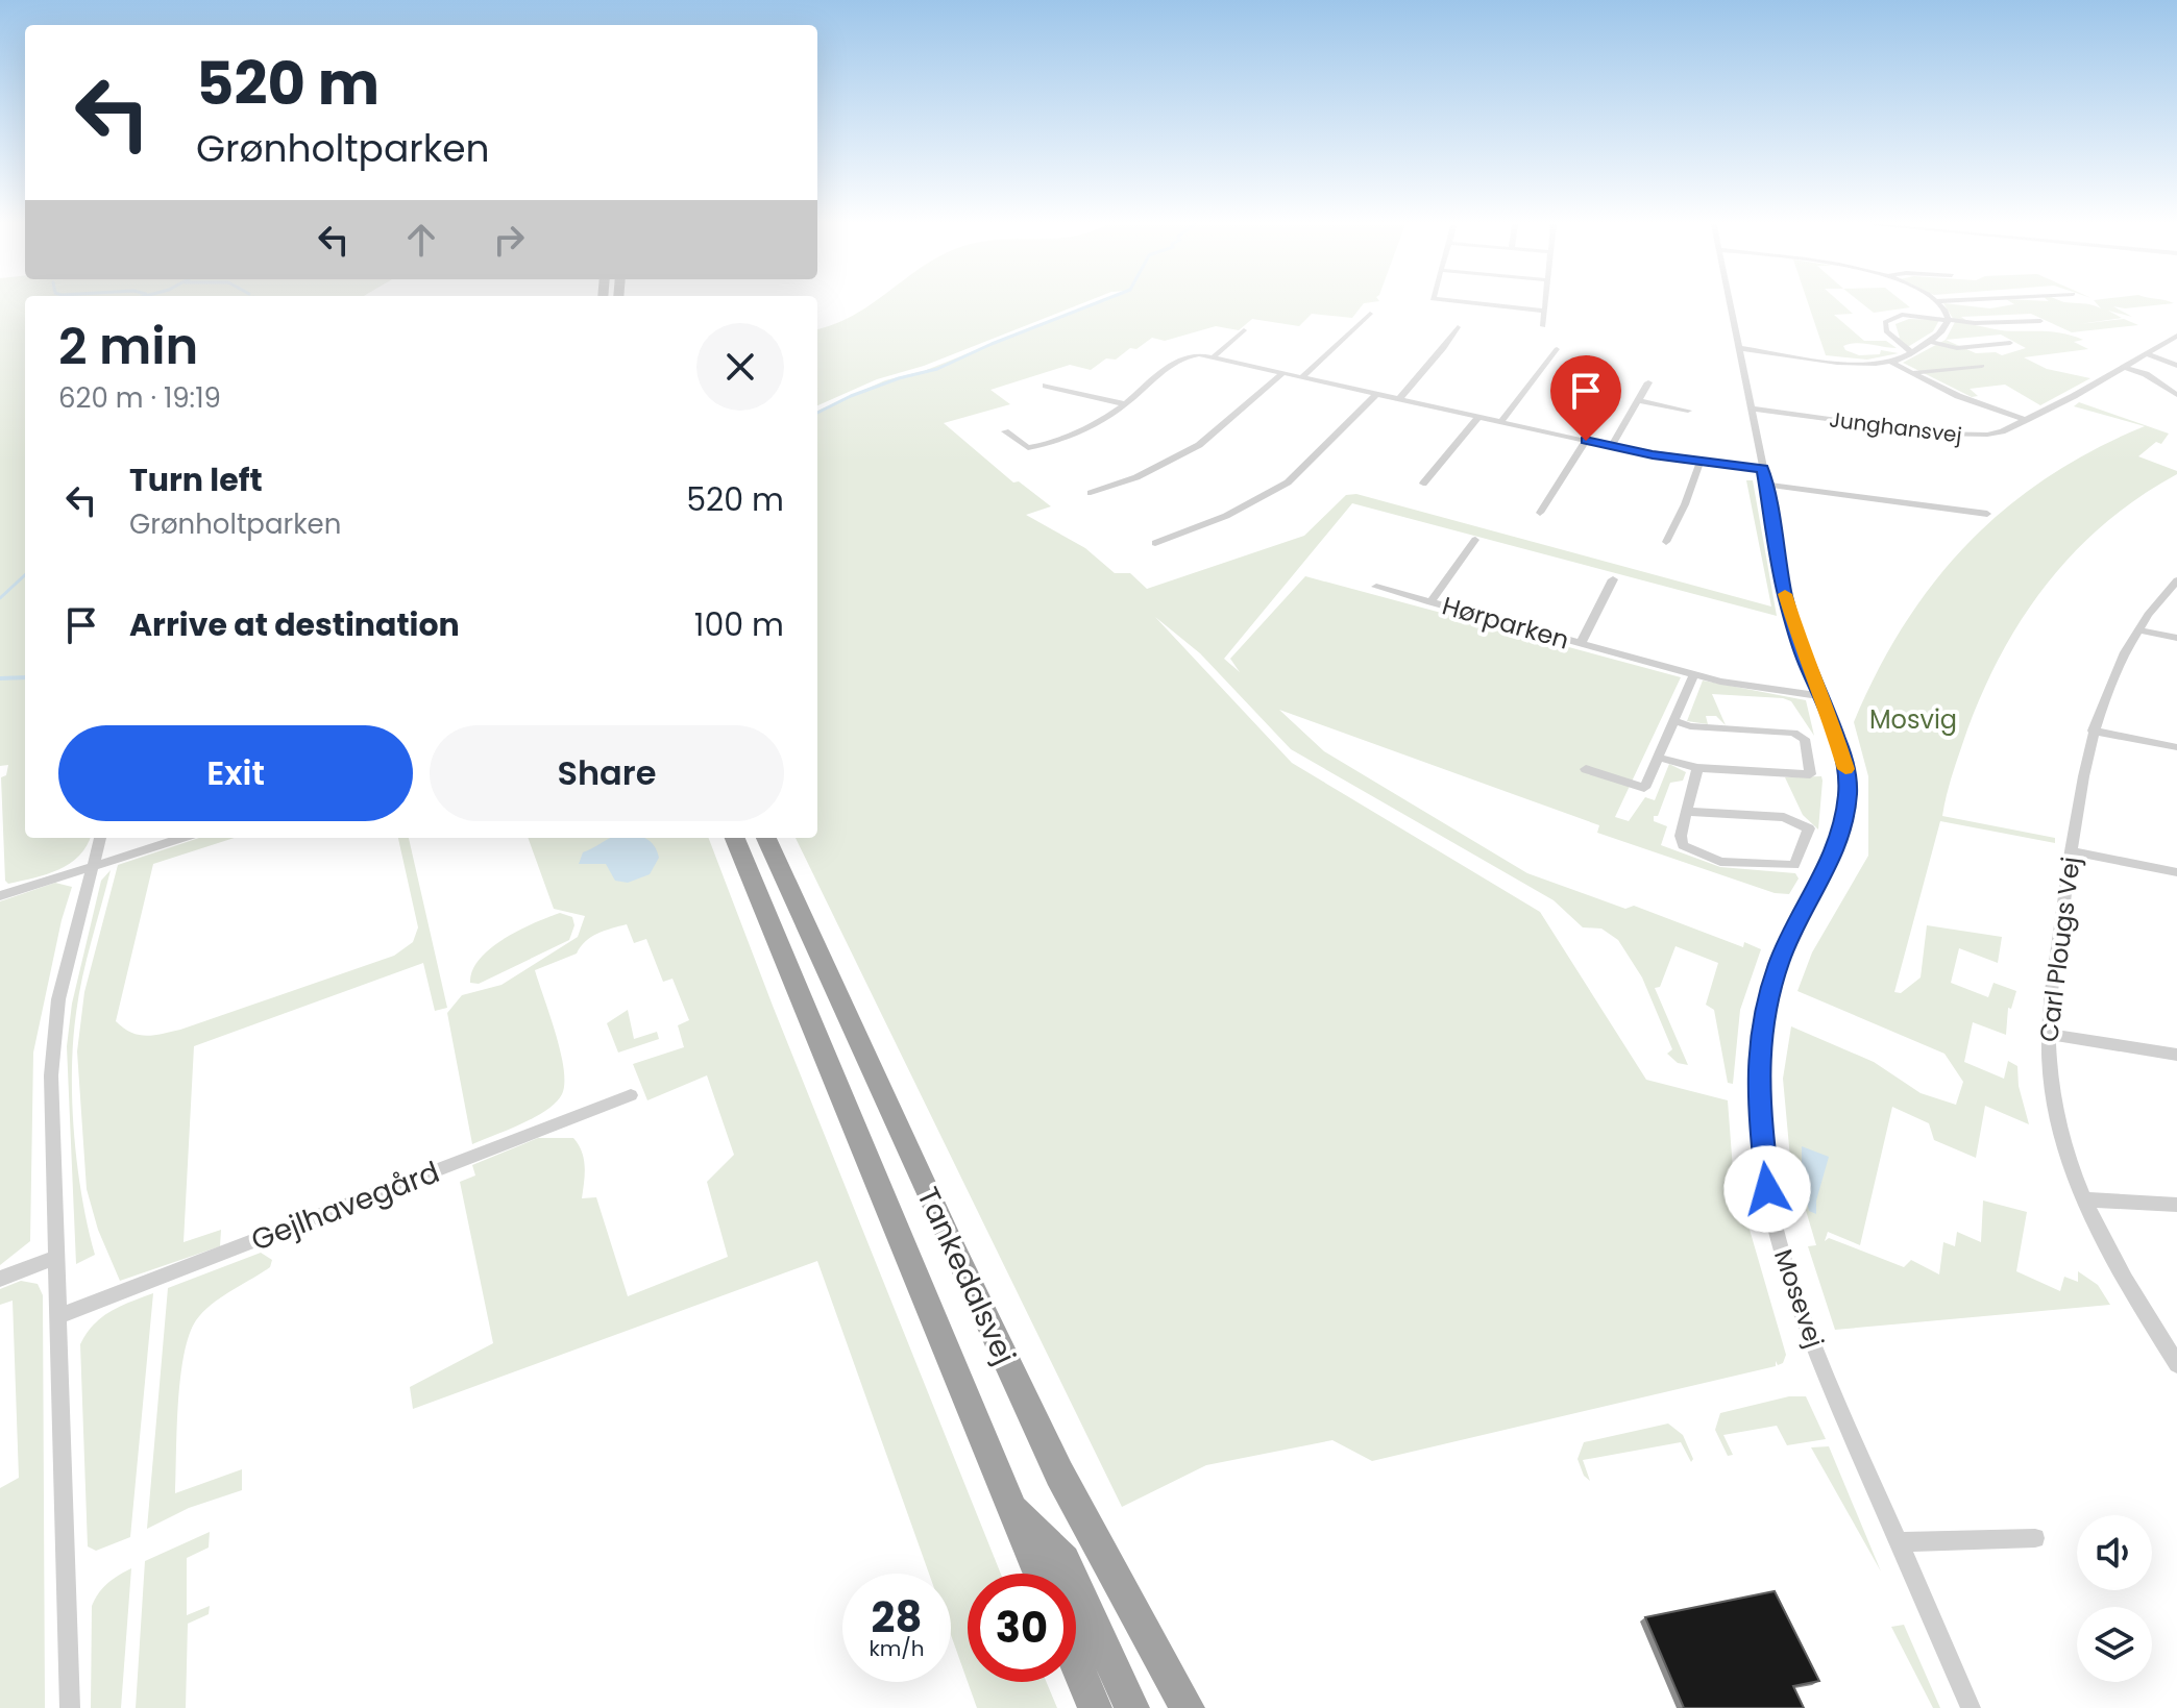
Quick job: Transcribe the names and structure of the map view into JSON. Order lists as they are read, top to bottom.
{
  "streets": {
    "highway": ["Tankedalsvej"],
    "street": [
      "Junghansvej",
      "Hørparken",
      "Carl Plougs Vej",
      "Gejlhavegård",
      "Mosevej"
    ]
  },
  "crossings": [
    ["Junghansvej", "Mosevej"],
    ["Hørparken", "Mosevej"]
  ],
  "parks": ["Mosvig"],
  "page": {
    "turn": ["520 m", "Grønholtparken"],
    "heading": ["2 min", "620 m · 19:19"],
    "list": [
      {
        "name": "Turn left",
        "note": "Grønholtparken",
        "value": "520 m"
      },
      {
        "name": "Arrive at destination",
        "value": "100 m"
      }
    ],
    "buttons": ["Exit", "Share"],
    "speed": "28 km/h",
    "limit": "30"
  }
}
